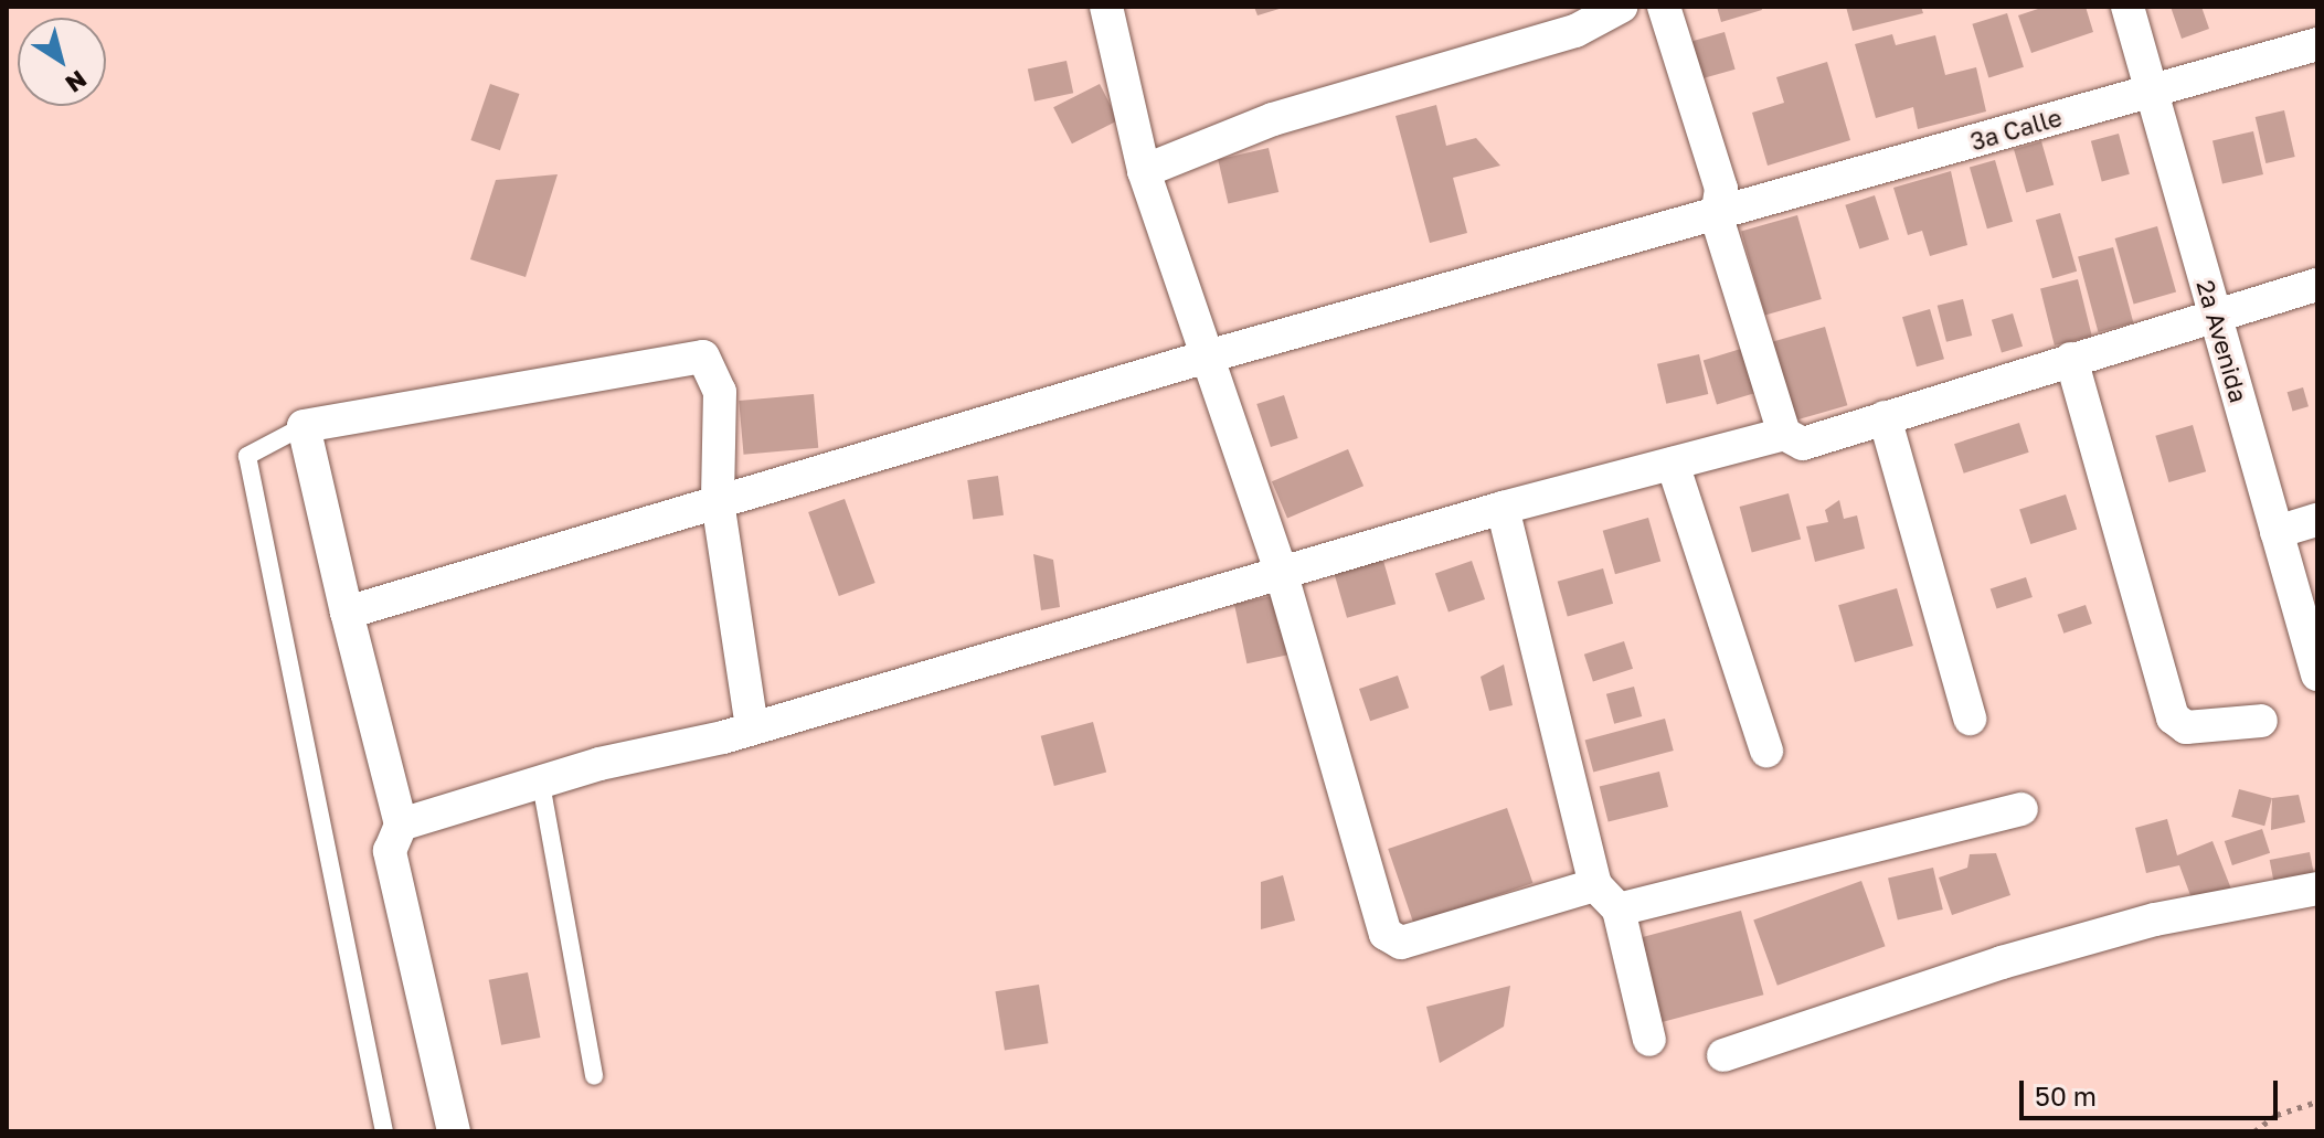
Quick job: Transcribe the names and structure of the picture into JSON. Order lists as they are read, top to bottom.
{
  "streets": {
    "street": ["3a Calle", "2a Avenida"]
  },
  "crossings": [
    ["3a Calle", "2a Avenida"]
  ],
  "scale_bar": "50 m",
  "north": "bottom right"
}
